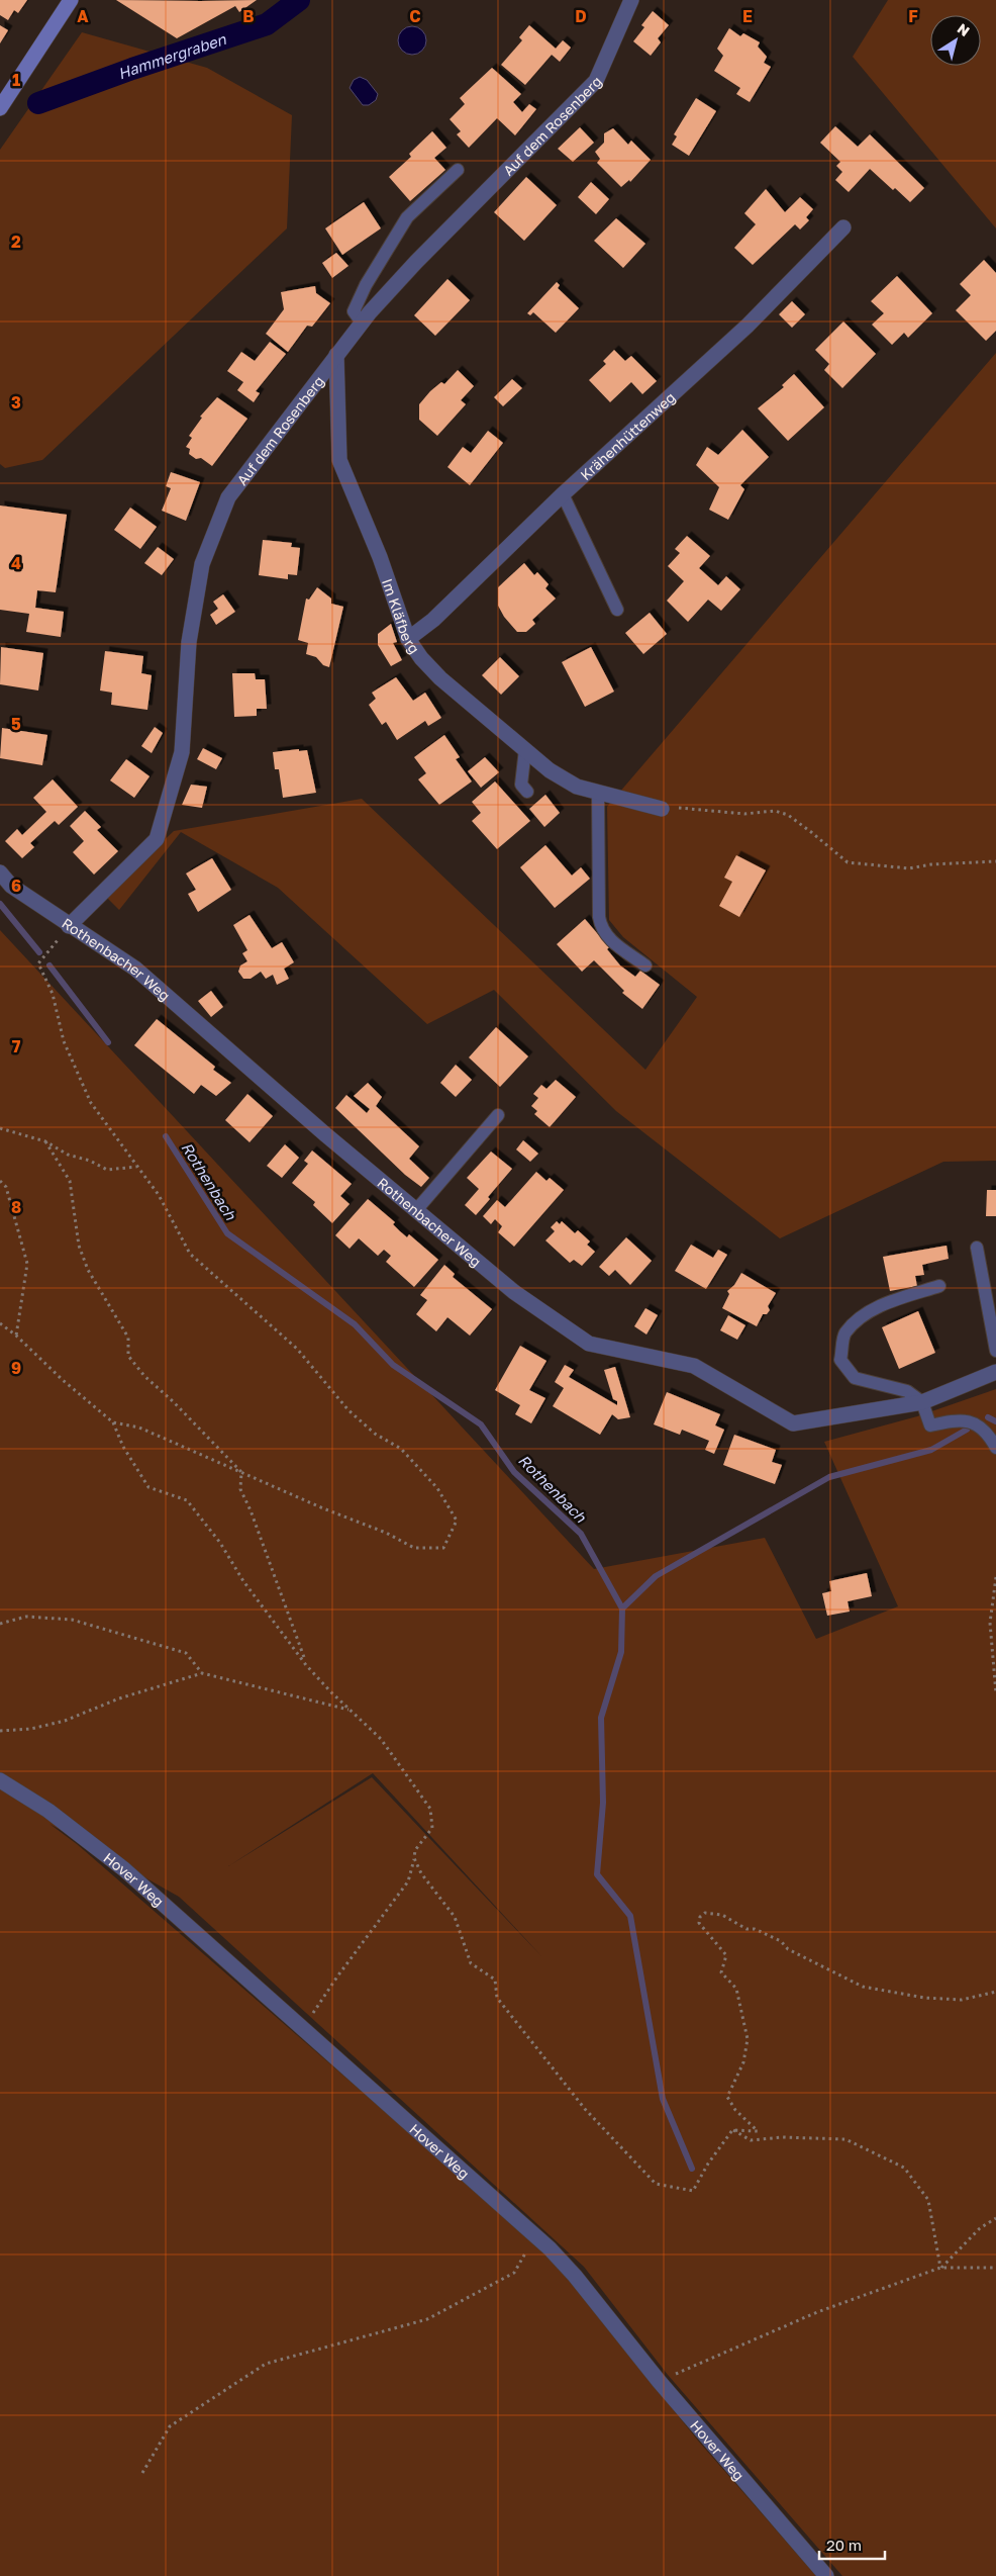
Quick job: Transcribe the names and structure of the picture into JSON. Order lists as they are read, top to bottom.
{
  "streets": {
    "street": [
      "Auf dem Rosenberg",
      "Krähenhüttenweg",
      "Im Kläfberg",
      "Rothenbacher Weg",
      "Hover Weg"
    ]
  },
  "crossings": [
    ["Auf dem Rosenberg", "Im Kläfberg"],
    ["Auf dem Rosenberg", "Rothenbacher Weg"],
    ["Krähenhüttenweg", "Im Kläfberg"]
  ],
  "water": ["Hammergraben", "Rothenbach"],
  "scale_bar": "20 m",
  "north": "top right",
  "grid": {
    "columns": [
      "A",
      "B",
      "C",
      "D",
      "E",
      "F"
    ],
    "rows": [
      "1",
      "2",
      "3",
      "4",
      "5",
      "6",
      "7",
      "8",
      "9"
    ]
  }
}
